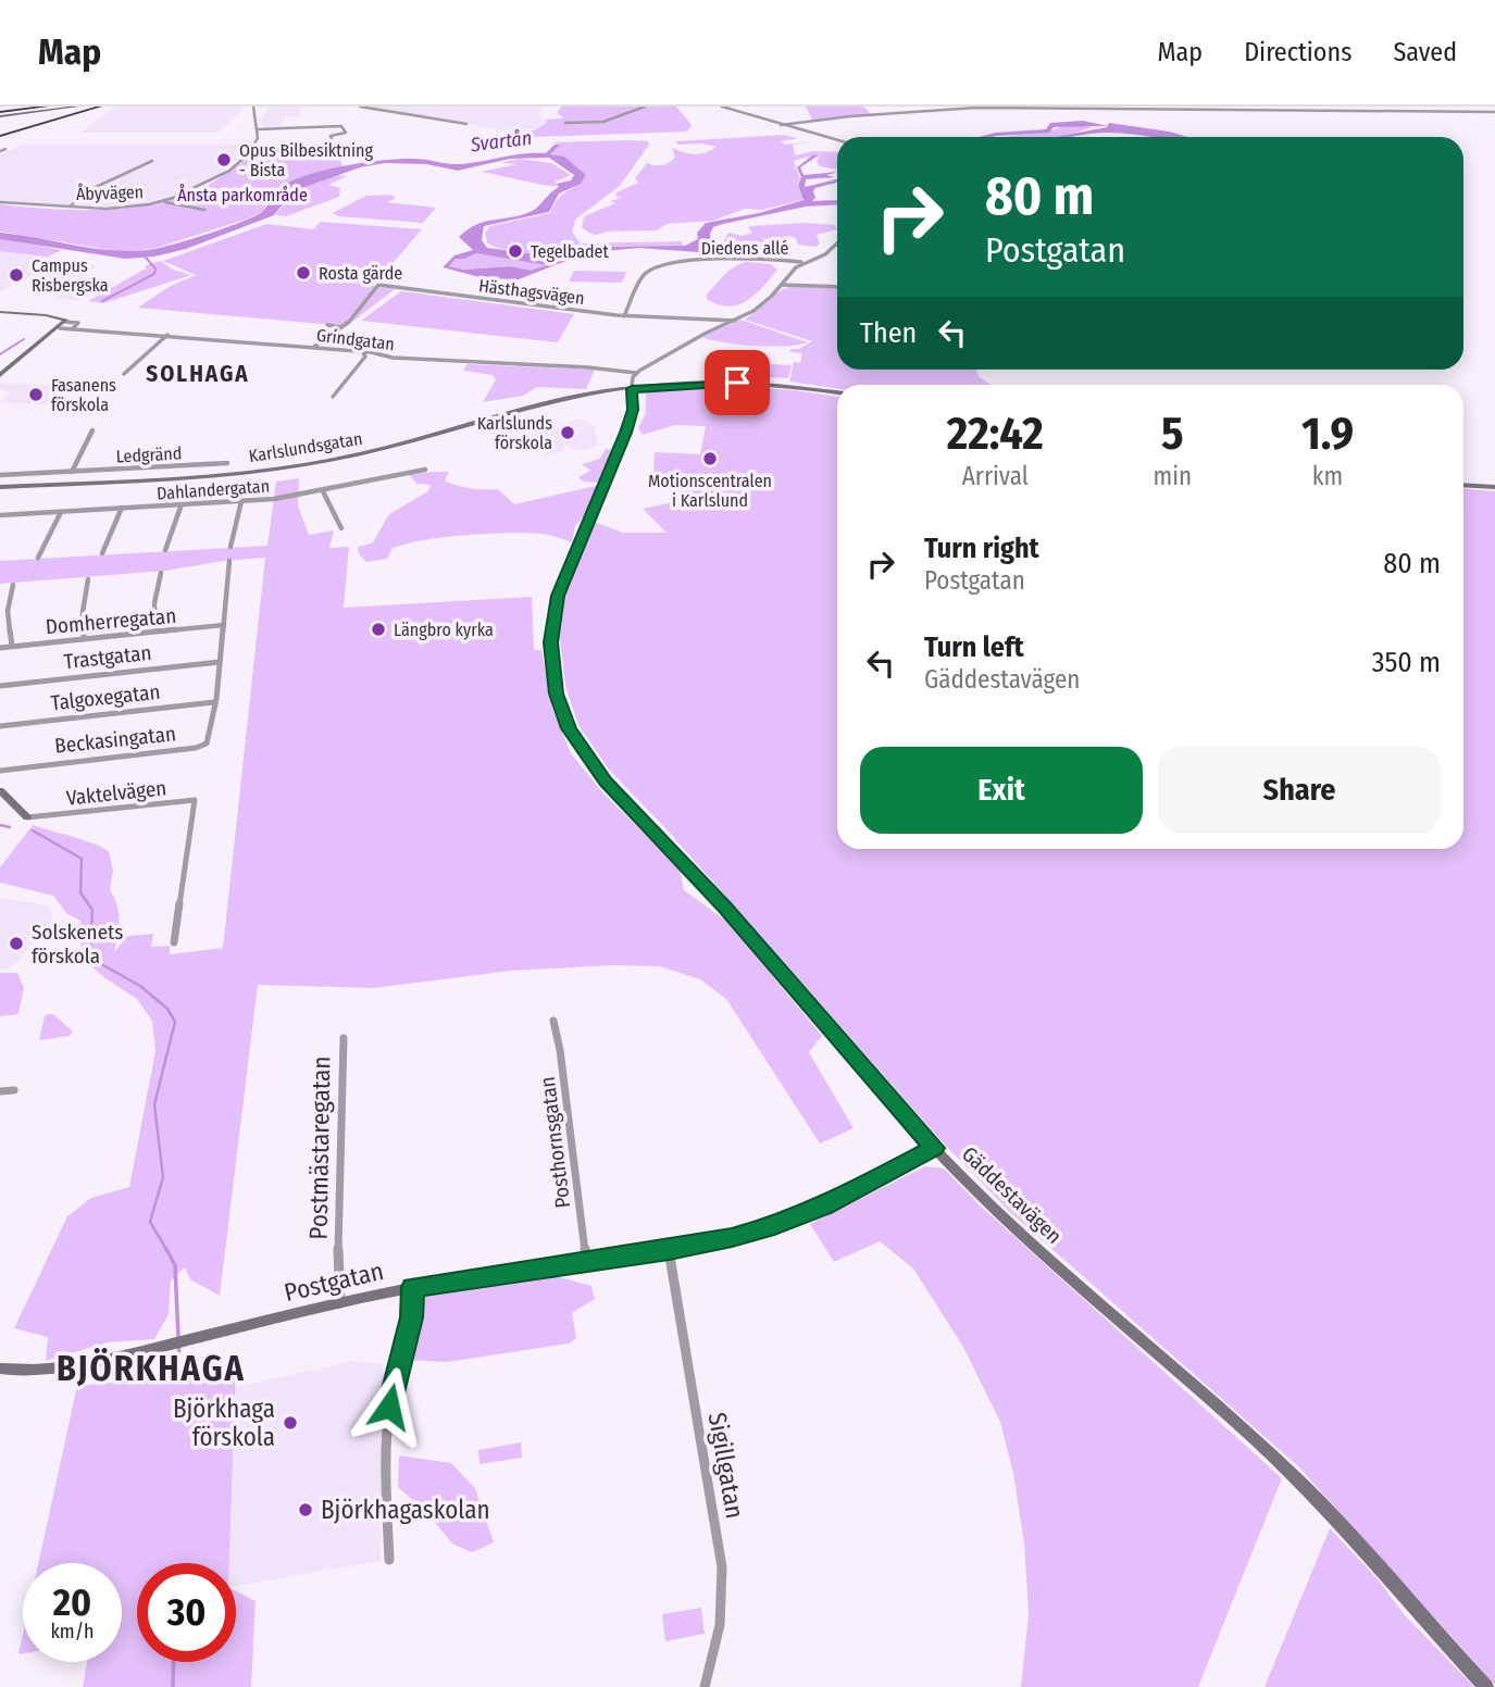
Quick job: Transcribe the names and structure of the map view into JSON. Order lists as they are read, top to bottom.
{
  "streets": {
    "street": [
      "Åbyvägen",
      "Diedens allé",
      "Hästhagsvägen",
      "Grindgatan",
      "Karlslundsgatan",
      "Ledgränd",
      "Dahlandergatan",
      "Domherregatan",
      "Trastgatan",
      "Talgoxegatan",
      "Beckasingatan",
      "Vaktelvägen",
      "Posthornsgatan",
      "Postmästaregatan",
      "Gäddestavägen",
      "Postgatan",
      "Sigillgatan"
    ]
  },
  "crossings": [
    ["Diedens allé", "Hästhagsvägen"],
    ["Karlslundsgatan", "Gäddestavägen"],
    ["Domherregatan", "Beckasingatan"],
    ["Trastgatan", "Beckasingatan"],
    ["Talgoxegatan", "Beckasingatan"],
    ["Posthornsgatan", "Postgatan"],
    ["Postmästaregatan", "Postgatan"],
    ["Gäddestavägen", "Postgatan"],
    ["Postgatan", "Sigillgatan"]
  ],
  "districts": ["SOLHAGA", "BJÖRKHAGA"],
  "water": ["Svartån"],
  "parks": ["Ånsta parkområde"],
  "places": [
    "Opus Bilbesiktning - Bista",
    "Tegelbadet",
    "Rosta gärde",
    "Campus Risbergska",
    "Fasanens förskola",
    "Karlslunds förskola",
    "Motionscentralen i Karlslund",
    "Längbro kyrka",
    "Solskenets förskola",
    "Björkhaga förskola",
    "Björkhagaskolan"
  ],
  "page": {
    "header": "Map",
    "nav": ["Map", "Directions", "Saved"],
    "turn": ["80 m", "Postgatan"],
    "then": "Then",
    "eta": [
      "22:42",
      "Arrival",
      "5",
      "min",
      "1.9",
      "km"
    ],
    "list": [
      {
        "name": "Turn right",
        "note": "Postgatan",
        "value": "80 m"
      },
      {
        "name": "Turn left",
        "note": "Gäddestavägen",
        "value": "350 m"
      }
    ],
    "buttons": ["Exit", "Share"],
    "speed": "20 km/h",
    "limit": "30"
  }
}
